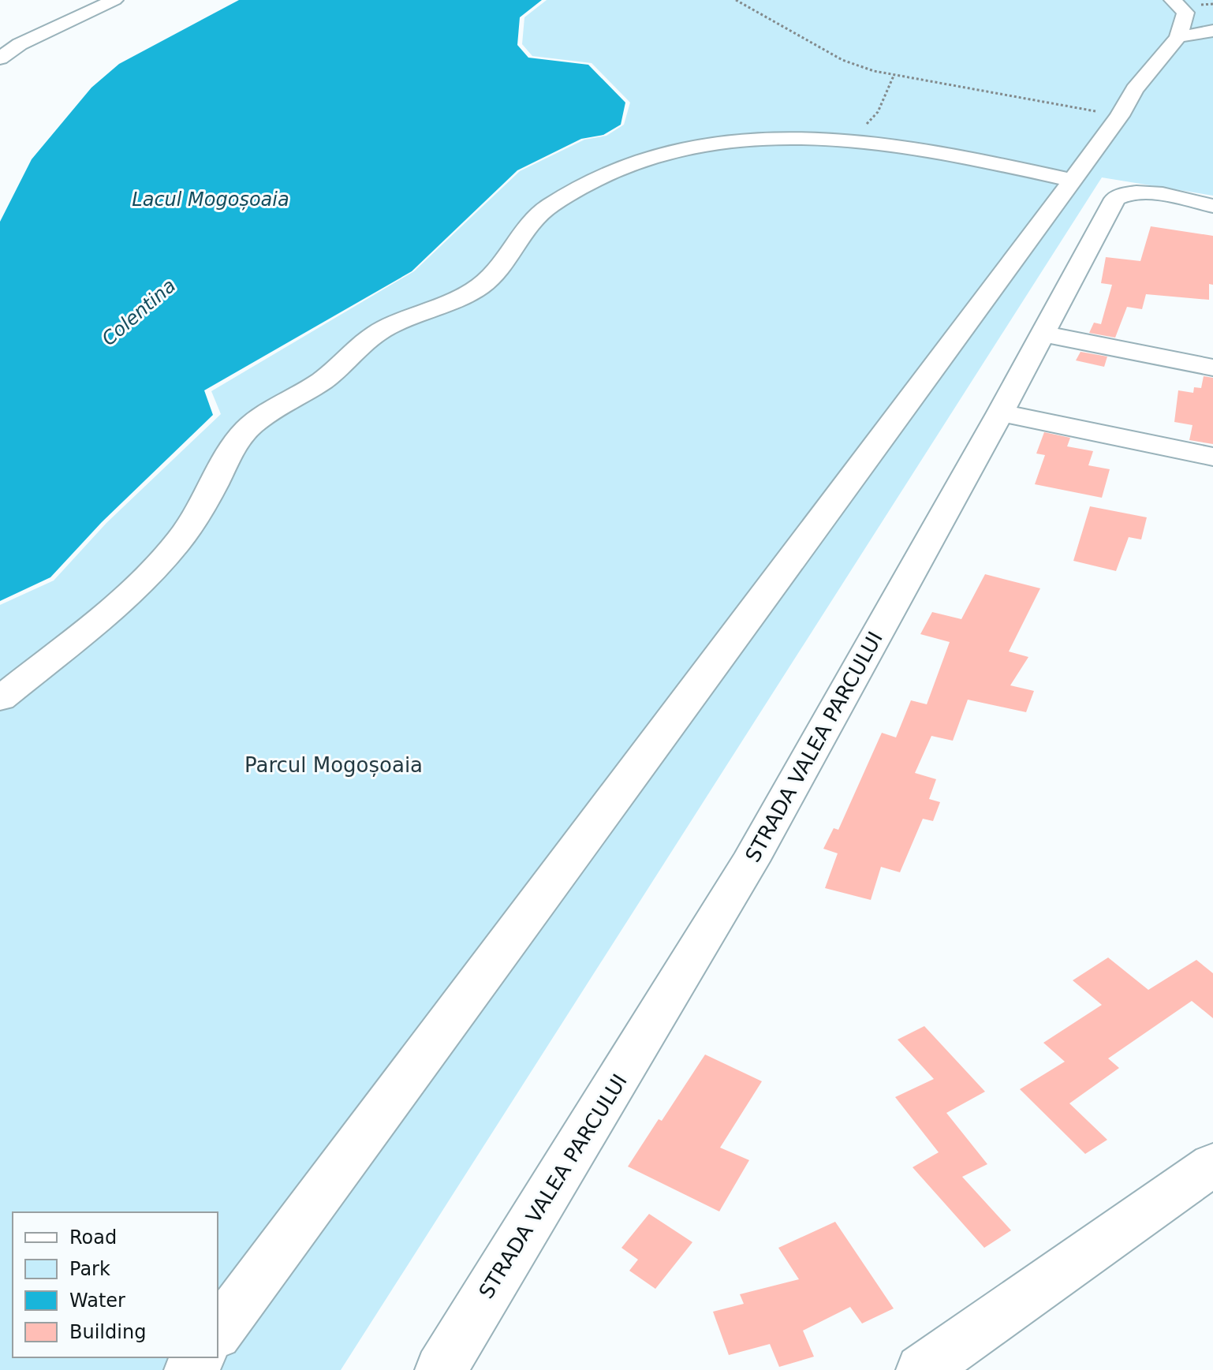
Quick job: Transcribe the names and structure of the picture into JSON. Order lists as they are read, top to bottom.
{
  "streets": {
    "street": ["STRADA VALEA PARCULUI"]
  },
  "water": ["Lacul Mogoșoaia", "Colentina"],
  "parks": ["Parcul Mogoșoaia"],
  "legend": [
    "Road",
    "Park",
    "Water",
    "Building"
  ]
}
